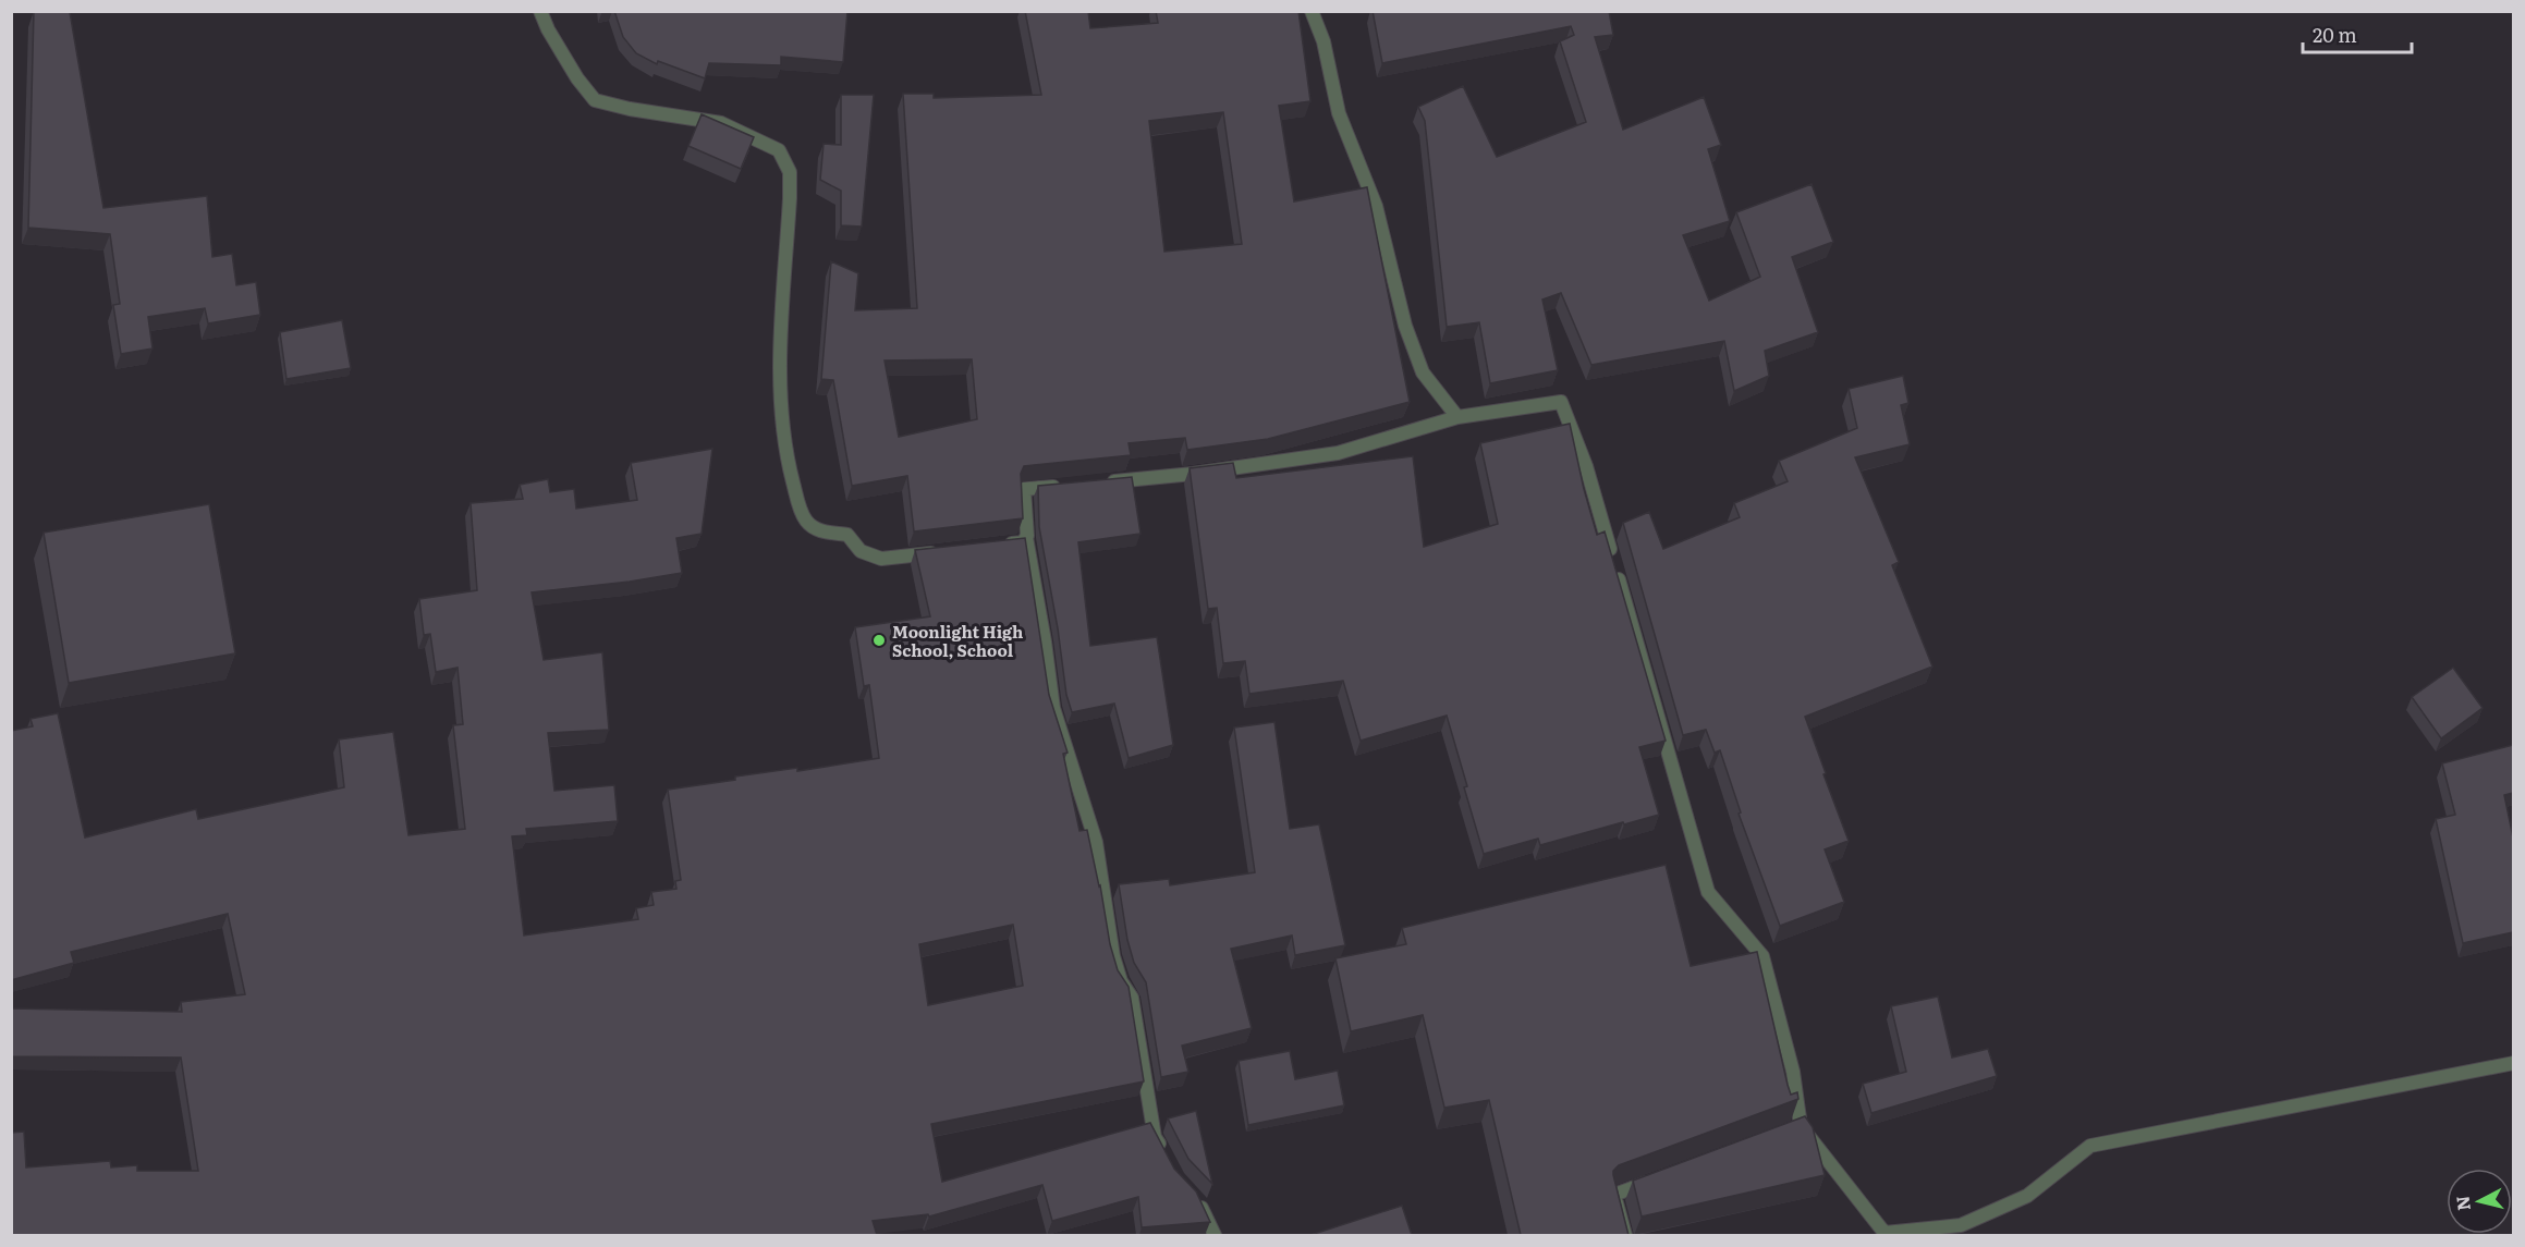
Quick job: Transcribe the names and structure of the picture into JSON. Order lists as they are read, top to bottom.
{
  "places": ["Moonlight High School, School"],
  "scale_bar": "20 m",
  "north": "left"
}
